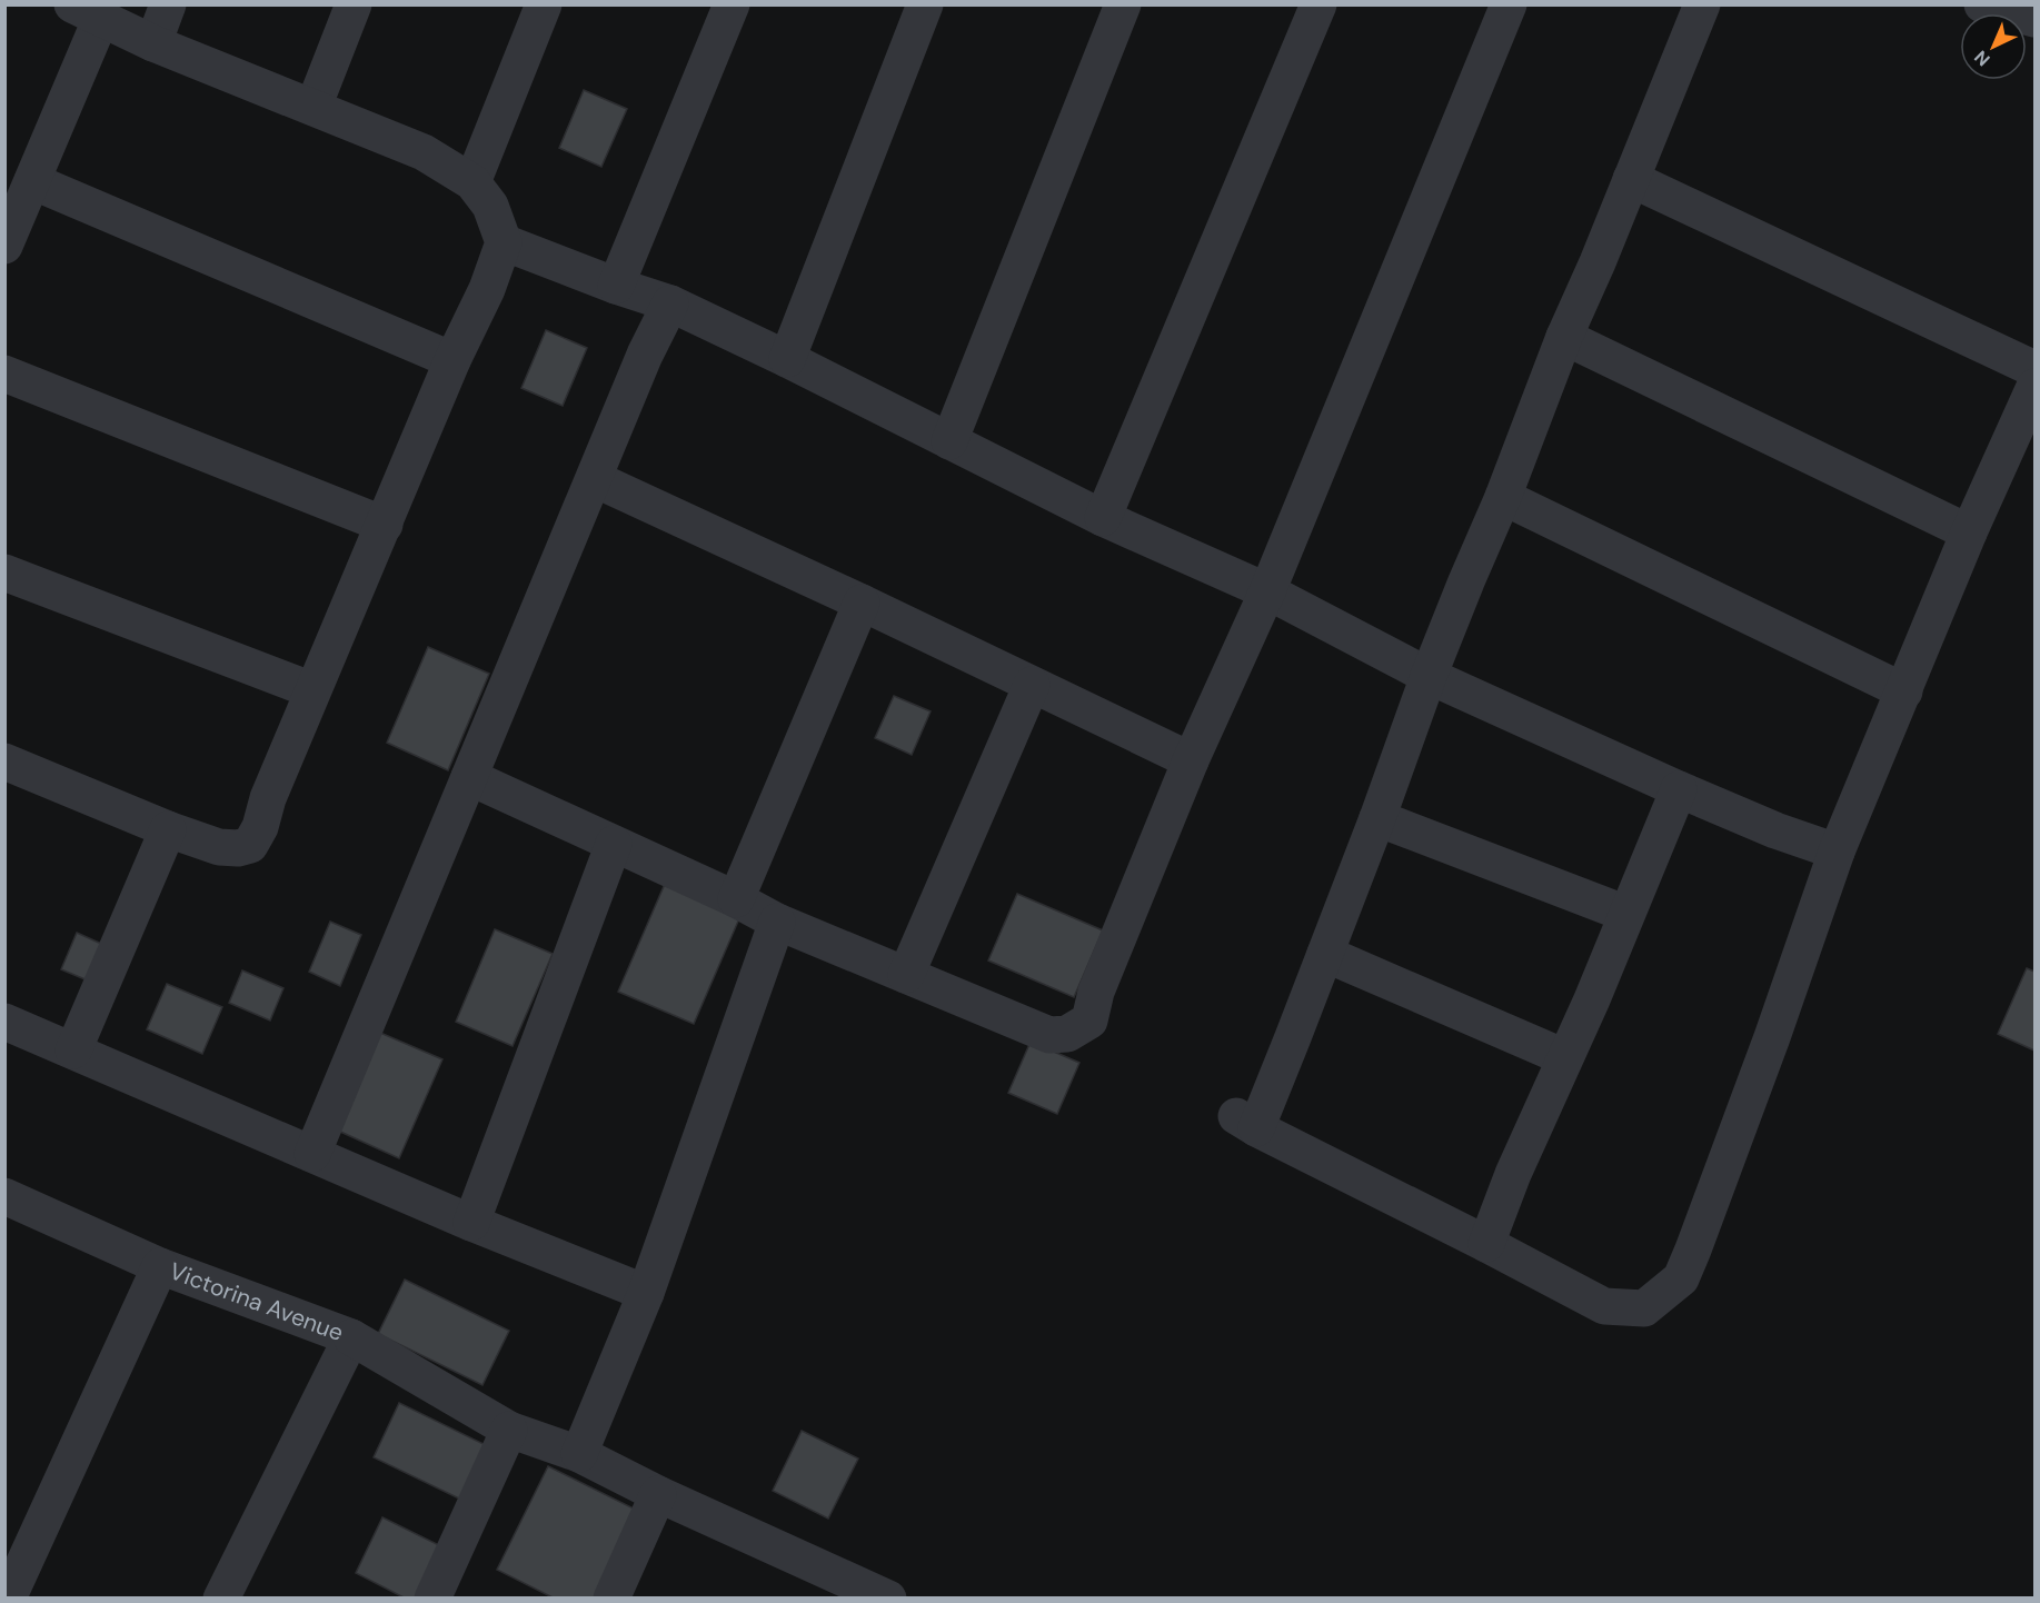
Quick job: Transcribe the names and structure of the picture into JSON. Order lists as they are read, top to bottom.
{
  "streets": {
    "street": ["Victorina Avenue"]
  },
  "north": "bottom left"
}
